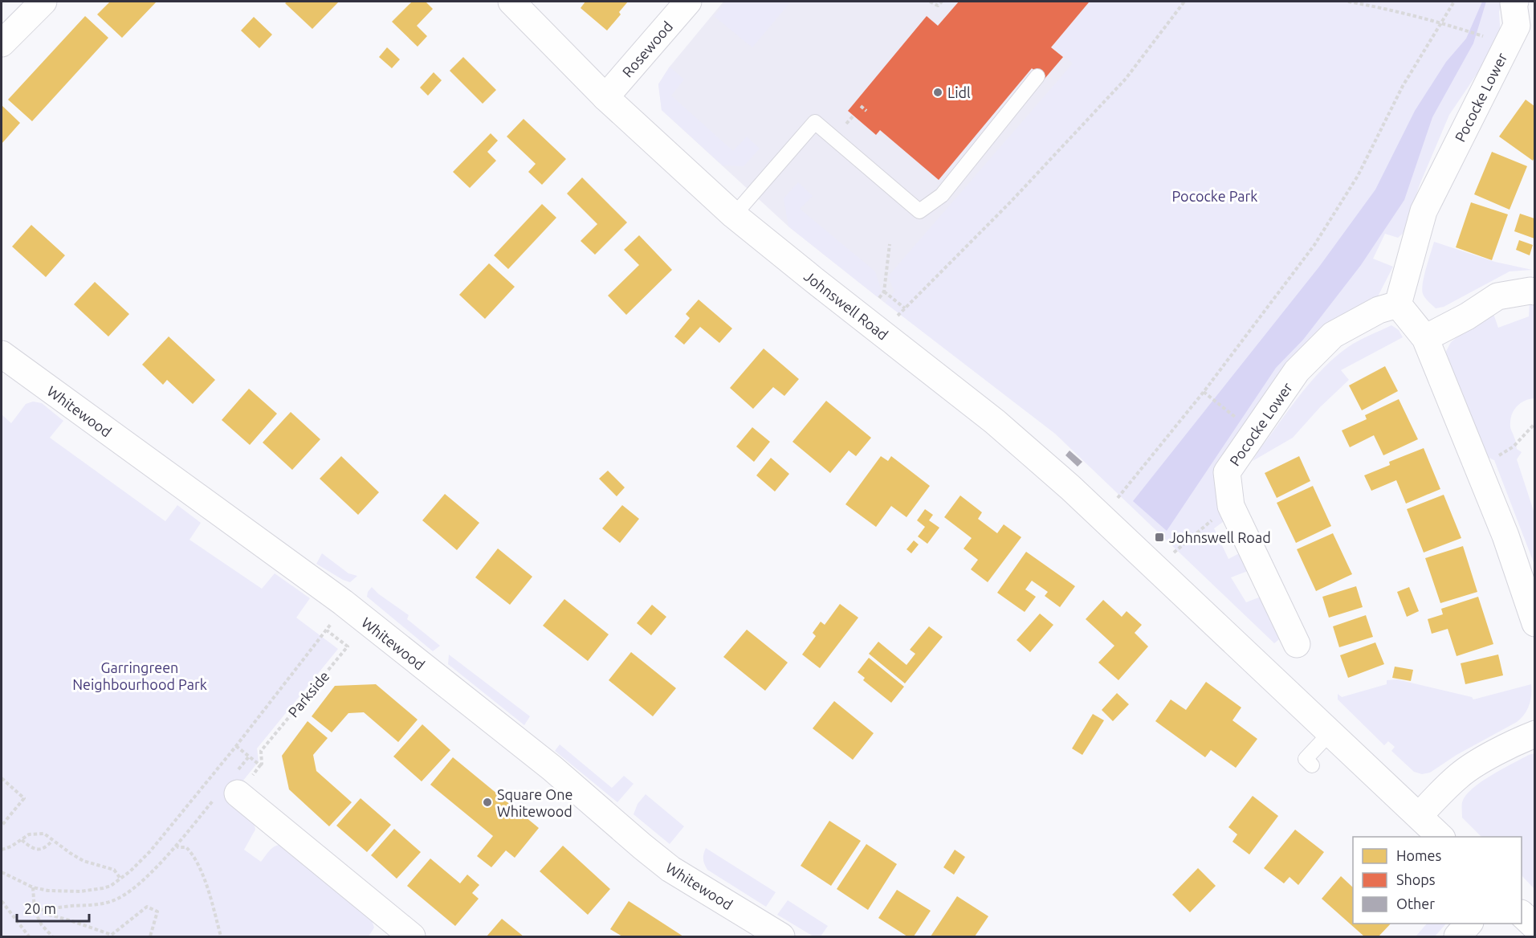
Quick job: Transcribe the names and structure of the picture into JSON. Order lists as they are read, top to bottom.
{
  "streets": {
    "street": [
      "Rosewood",
      "Pococke Lower",
      "Johnswell Road",
      "Whitewood"
    ],
    "path": ["Parkside"]
  },
  "crossings": [
    ["Rosewood", "Johnswell Road"]
  ],
  "parks": ["Pococke Park", "Garringreen Neighbourhood Park"],
  "places": {
    "other": ["Lidl", "Square One Whitewood"],
    "transit": ["Johnswell Road"]
  },
  "legend": ["Homes", "Shops", "Other"],
  "scale_bar": "20 m"
}
